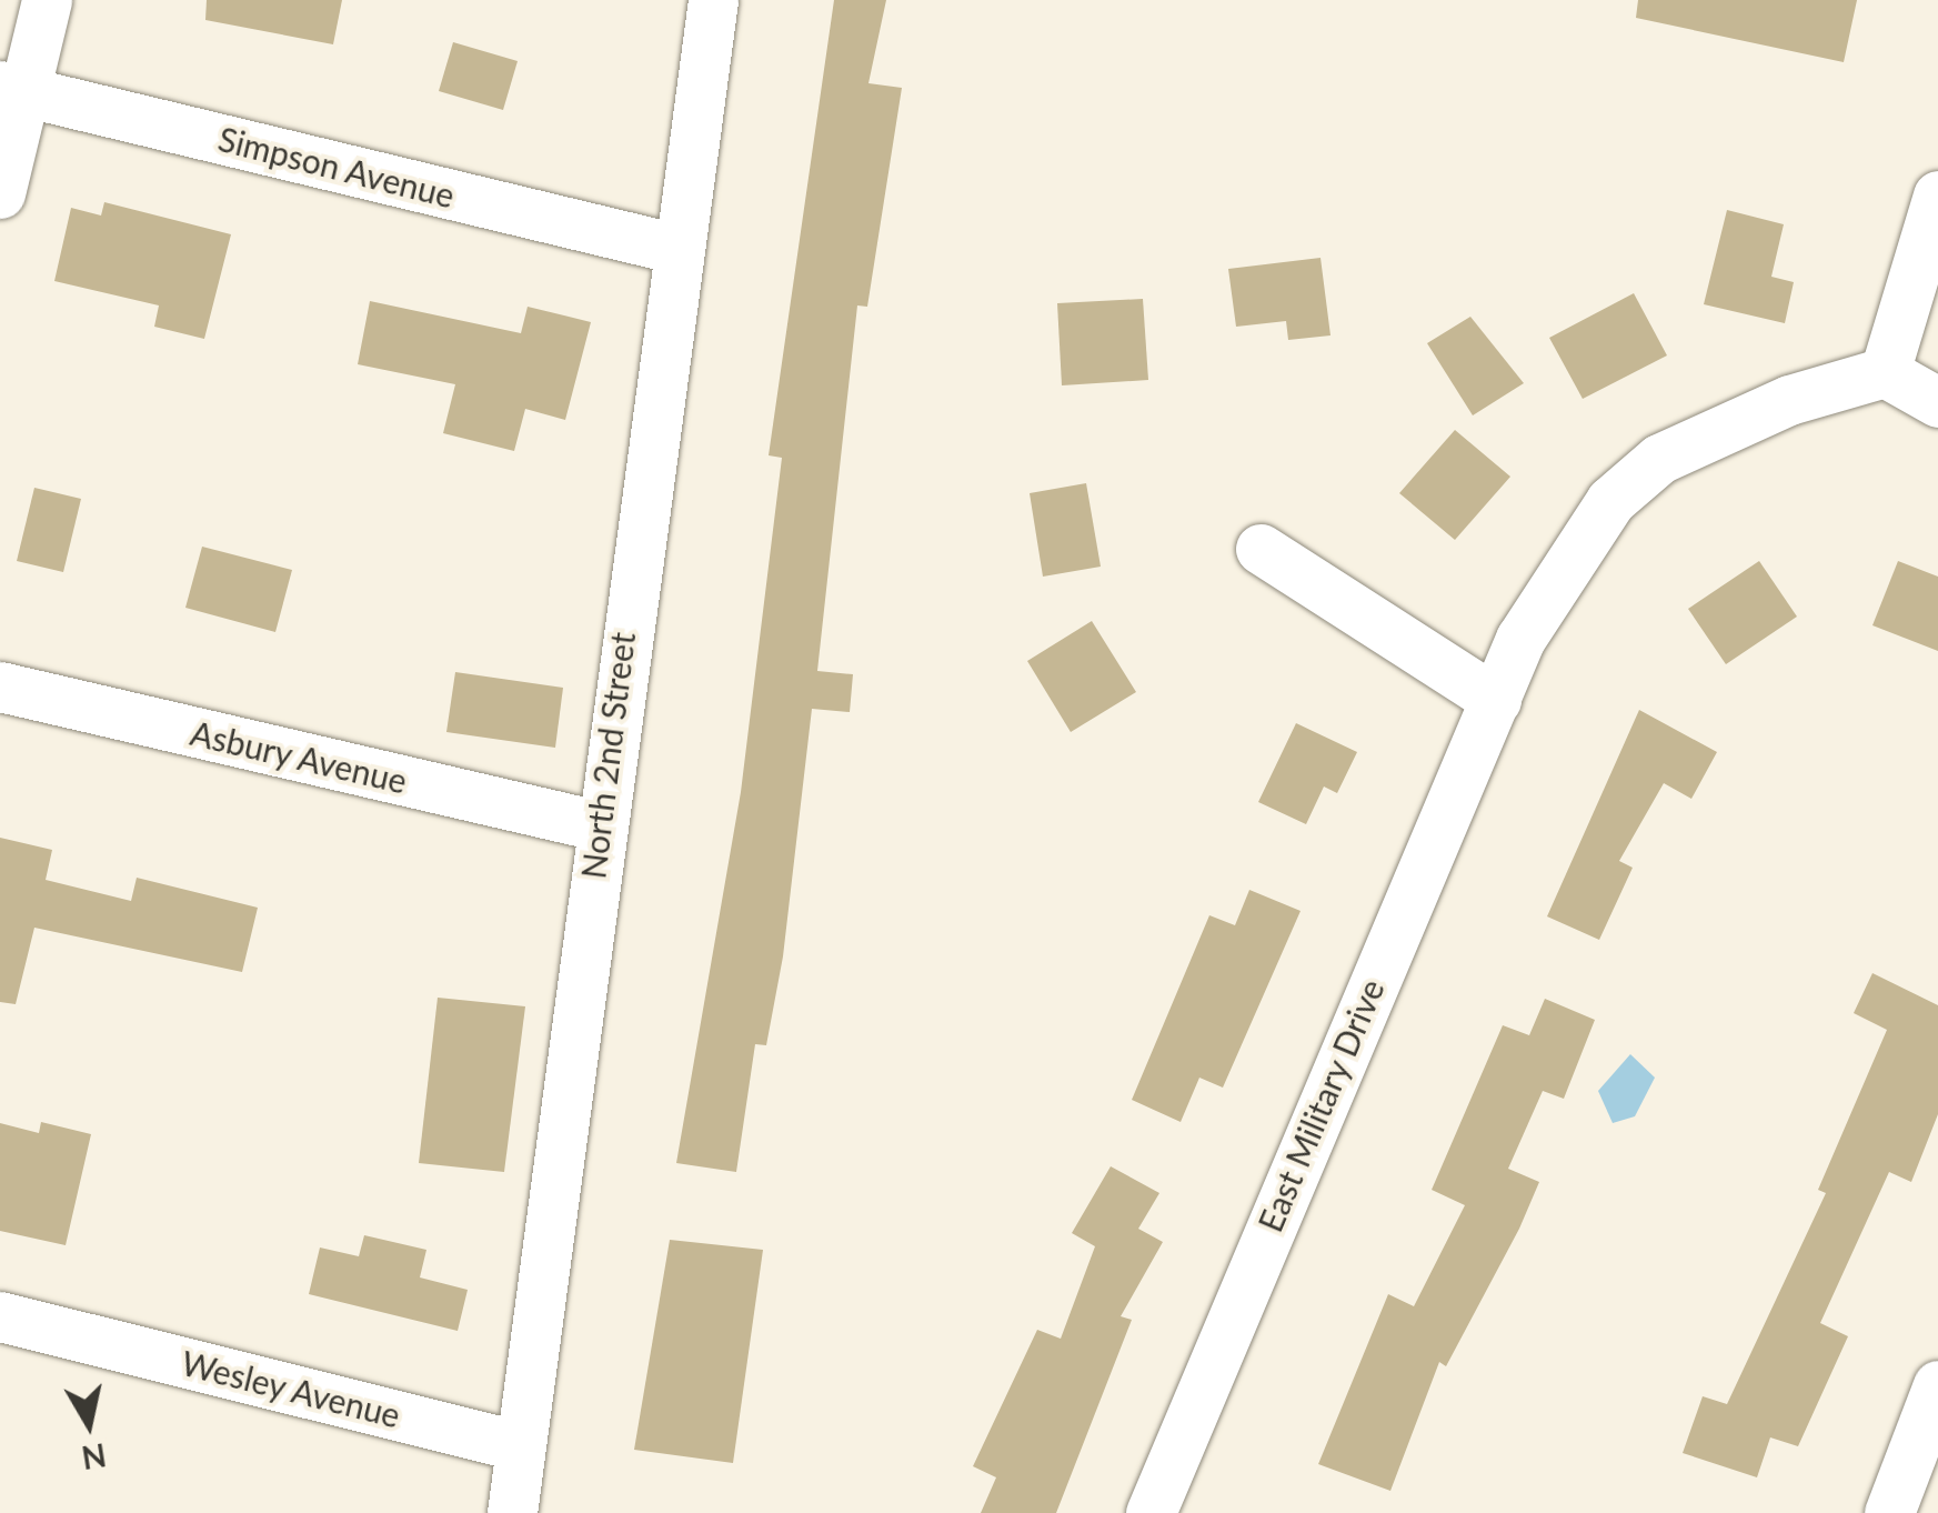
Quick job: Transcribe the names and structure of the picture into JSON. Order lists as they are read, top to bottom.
{
  "streets": {
    "street": [
      "Simpson Avenue",
      "North 2nd Street",
      "Asbury Avenue",
      "East Military Drive",
      "Wesley Avenue"
    ]
  },
  "crossings": [
    ["Simpson Avenue", "North 2nd Street"],
    ["North 2nd Street", "Asbury Avenue"],
    ["North 2nd Street", "Wesley Avenue"]
  ],
  "north": "bottom"
}
